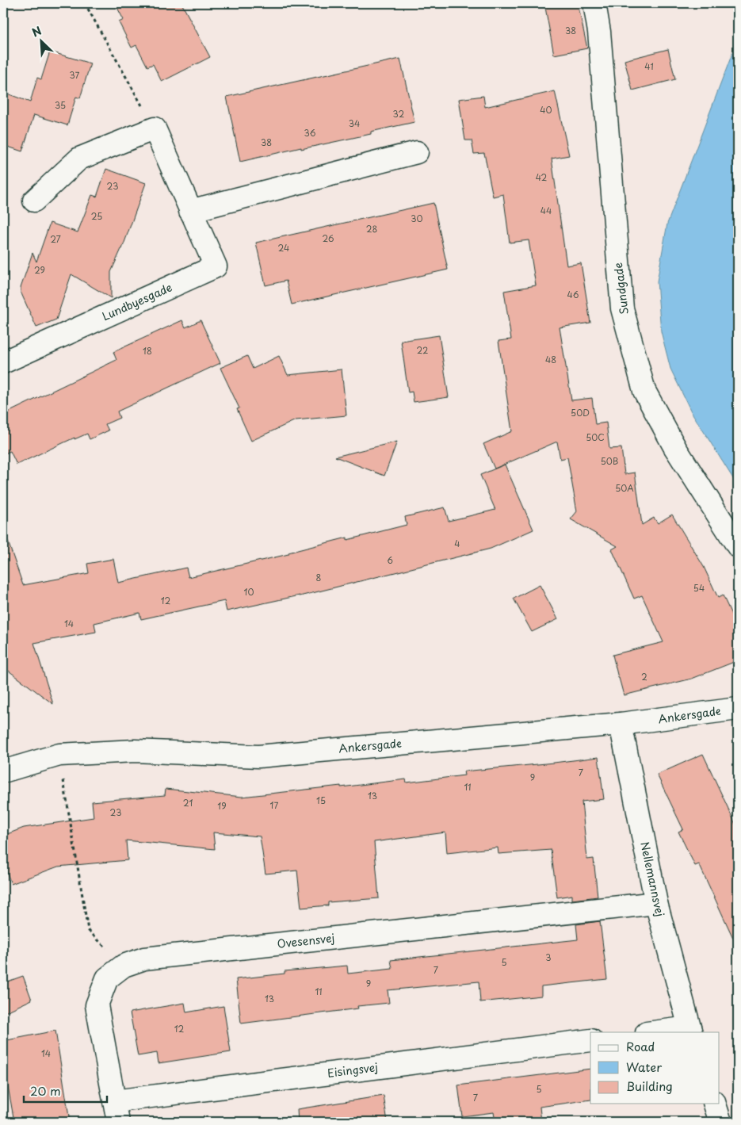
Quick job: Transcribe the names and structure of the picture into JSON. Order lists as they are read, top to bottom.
{
  "streets": {
    "street": [
      "Sundgade",
      "Lundbyesgade",
      "Ankersgade",
      "Nellemannsvej",
      "Ovesensvej",
      "Eisingsvej"
    ]
  },
  "crossings": [
    ["Ankersgade", "Nellemannsvej"],
    ["Nellemannsvej", "Ovesensvej"],
    ["Ovesensvej", "Eisingsvej"]
  ],
  "house_numbers": [
    "38",
    "41",
    "37",
    "35",
    "40",
    "32",
    "34",
    "36",
    "38",
    "42",
    "23",
    "44",
    "25",
    "30",
    "28",
    "26",
    "27",
    "24",
    "29",
    "46",
    "22",
    "18",
    "48",
    "50D",
    "50C",
    "50B",
    "50A",
    "4",
    "6",
    "8",
    "54",
    "10",
    "12",
    "14",
    "2",
    "7",
    "9",
    "11",
    "13",
    "15",
    "21",
    "17",
    "19",
    "23",
    "3",
    "5",
    "7",
    "9",
    "11",
    "13",
    "12",
    "14",
    "5",
    "7"
  ],
  "legend": ["Road", "Water", "Building"],
  "scale_bar": "20 m",
  "north": "top left"
}
